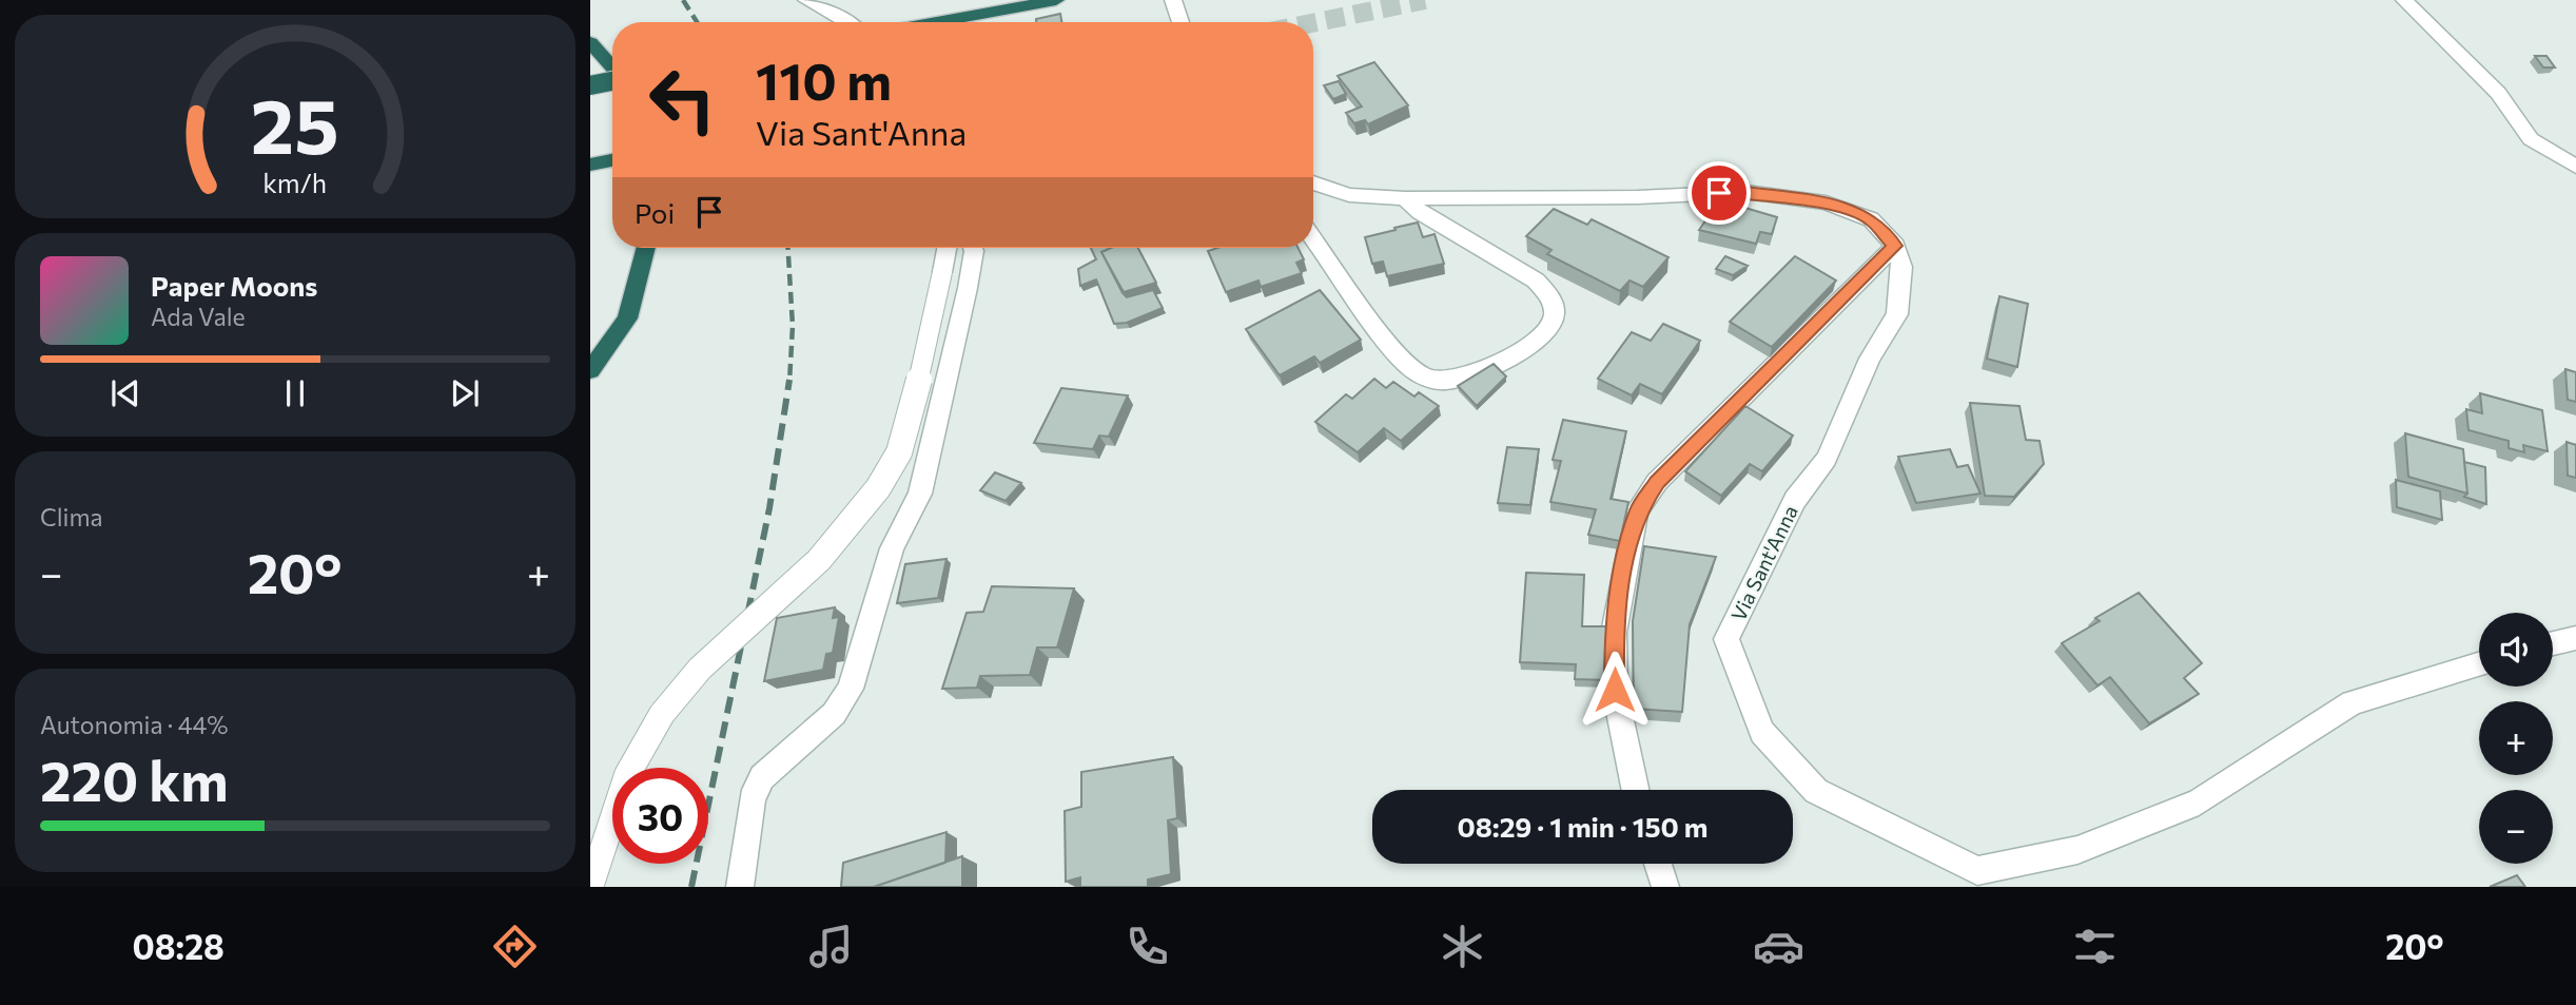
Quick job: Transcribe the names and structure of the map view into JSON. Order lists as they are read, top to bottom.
{
  "streets": {
    "street": ["Via Sant'Anna"]
  },
  "page": {
    "turn": ["110 m", "Via Sant'Anna"],
    "then": "Poi",
    "song": ["Paper Moons", "Ada Vale"],
    "tile": [
      "Clima",
      ["Autonomia · 44%", "220 km"]
    ],
    "heat": ["−", "20°", "+"],
    "map_buttons": ["+", "−"],
    "limit": "30",
    "trip": "08:29 · 1 min · 150 m",
    "tabs": ["08:28", "20°"],
    "gauge": ["25", "km/h"]
  }
}
